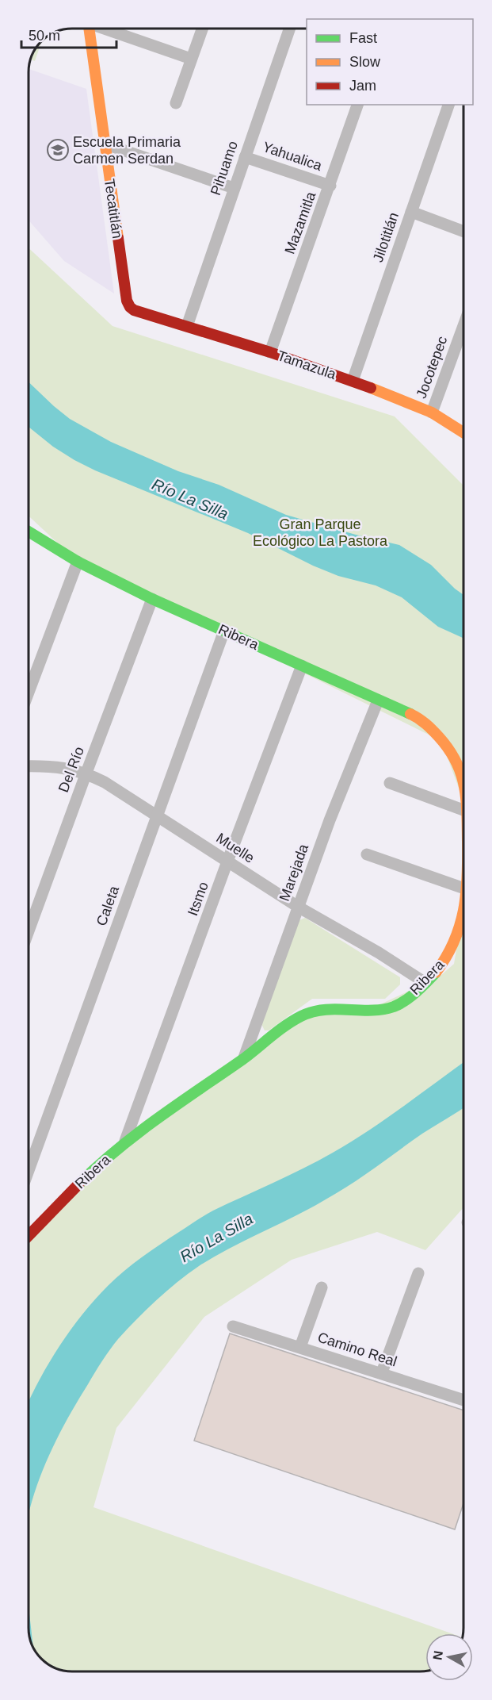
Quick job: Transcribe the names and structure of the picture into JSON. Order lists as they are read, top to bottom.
{
  "streets": {
    "street": [
      "Yahualica",
      "Pihuamo",
      "Tecatitlán",
      "Mazamitla",
      "Jilotitlán",
      "Tamazula",
      "Jocotepec",
      "Ribera",
      "Del Río",
      "Muelle",
      "Marejada",
      "Itsmo",
      "Caleta",
      "Camino Real"
    ]
  },
  "crossings": [
    ["Yahualica", "Pihuamo"],
    ["Yahualica", "Mazamitla"],
    ["Pihuamo", "Tamazula"],
    ["Tecatitlán", "Tamazula"],
    ["Mazamitla", "Tamazula"],
    ["Jilotitlán", "Tamazula"],
    ["Tamazula", "Jocotepec"],
    ["Ribera", "Del Río"],
    ["Ribera", "Muelle"],
    ["Ribera", "Marejada"],
    ["Ribera", "Itsmo"],
    ["Ribera", "Caleta"],
    ["Del Río", "Muelle"],
    ["Muelle", "Marejada"],
    ["Muelle", "Itsmo"],
    ["Muelle", "Caleta"]
  ],
  "water": ["Río La Silla"],
  "parks": ["Gran Parque Ecológico La Pastora"],
  "places": {
    "school or university": ["Escuela Primaria Carmen Serdan"]
  },
  "legend": ["Fast", "Slow", "Jam"],
  "scale_bar": "50 m",
  "north": "left"
}
